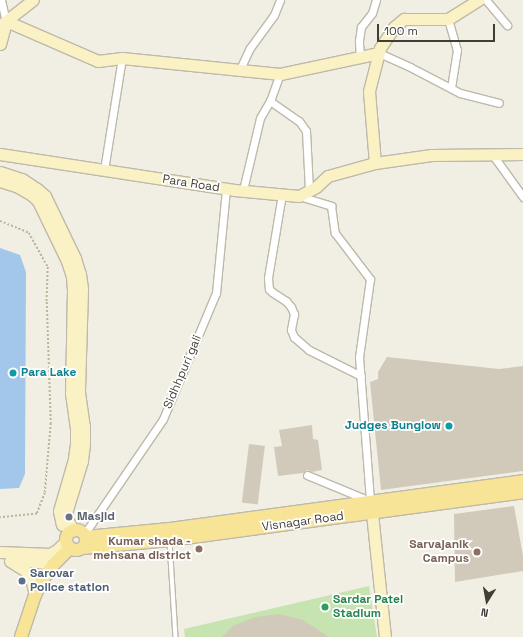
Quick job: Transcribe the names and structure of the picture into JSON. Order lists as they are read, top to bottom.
{
  "streets": {
    "main road": ["Visnagar Road"],
    "street": ["Para Road", "Sidhhpuri gali"]
  },
  "crossings": [
    ["Para Road", "Sidhhpuri gali"],
    ["Sidhhpuri gali", "Visnagar Road"]
  ],
  "places": [
    "Para Lake",
    "Judges Bunglow",
    "Masjid",
    "Kumar shada - mehsana district",
    "Sarvajanik Campus",
    "Sarovar Police station",
    "Sardar Patel Stadium"
  ],
  "scale_bar": "100 m",
  "north": "bottom"
}
